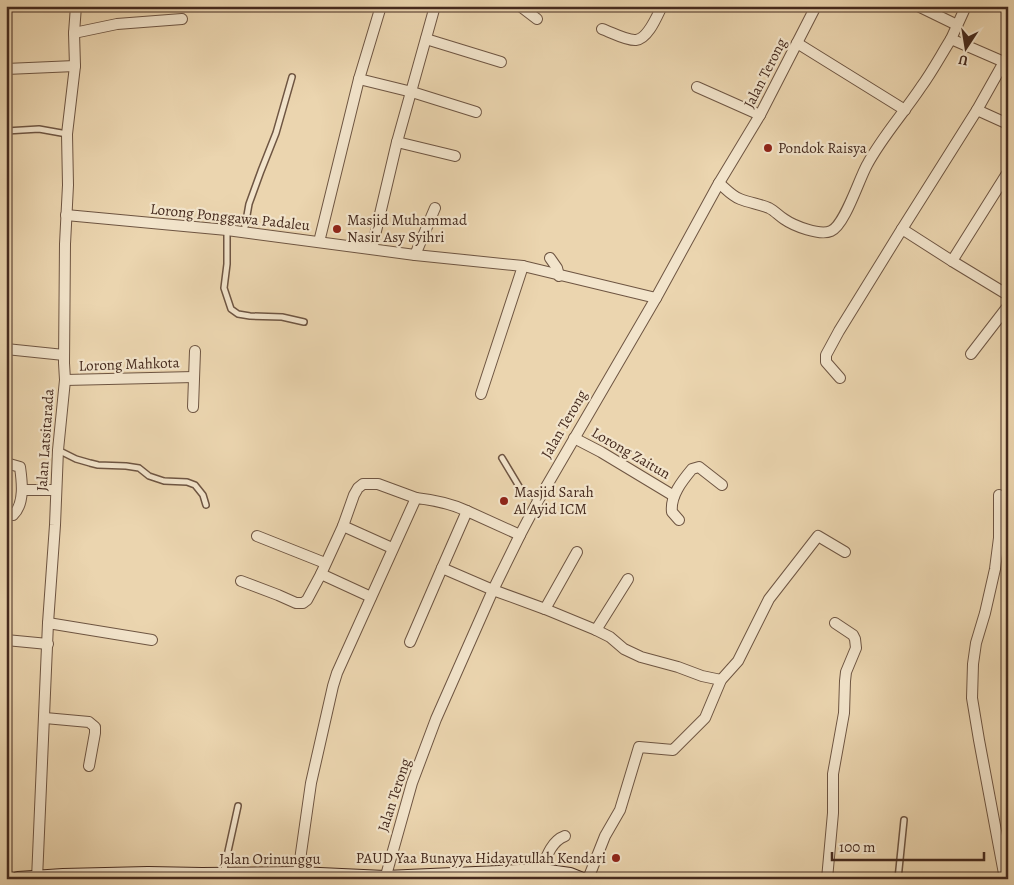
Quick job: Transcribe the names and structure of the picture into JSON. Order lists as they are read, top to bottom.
{
  "streets": {
    "street": [
      "Jalan Terong",
      "Lorong Ponggawa Padaleu",
      "Lorong Mahkota",
      "Jalan Latsitarada",
      "Lorong Zaitun",
      "Jalan Orinunggu"
    ]
  },
  "crossings": [
    ["Jalan Terong", "Lorong Ponggawa Padaleu"],
    ["Jalan Terong", "Lorong Zaitun"],
    ["Jalan Terong", "Jalan Orinunggu"],
    ["Lorong Ponggawa Padaleu", "Jalan Latsitarada"],
    ["Lorong Mahkota", "Jalan Latsitarada"],
    ["Jalan Latsitarada", "Jalan Orinunggu"]
  ],
  "places": [
    "Pondok Raisya",
    "Masjid Muhammad Nasir Asy Syihri",
    "Masjid Sarah Al Ayid ICM",
    "PAUD Yaa Bunayya Hidayatullah Kendari"
  ],
  "scale_bar": "100 m",
  "north": "bottom"
}
